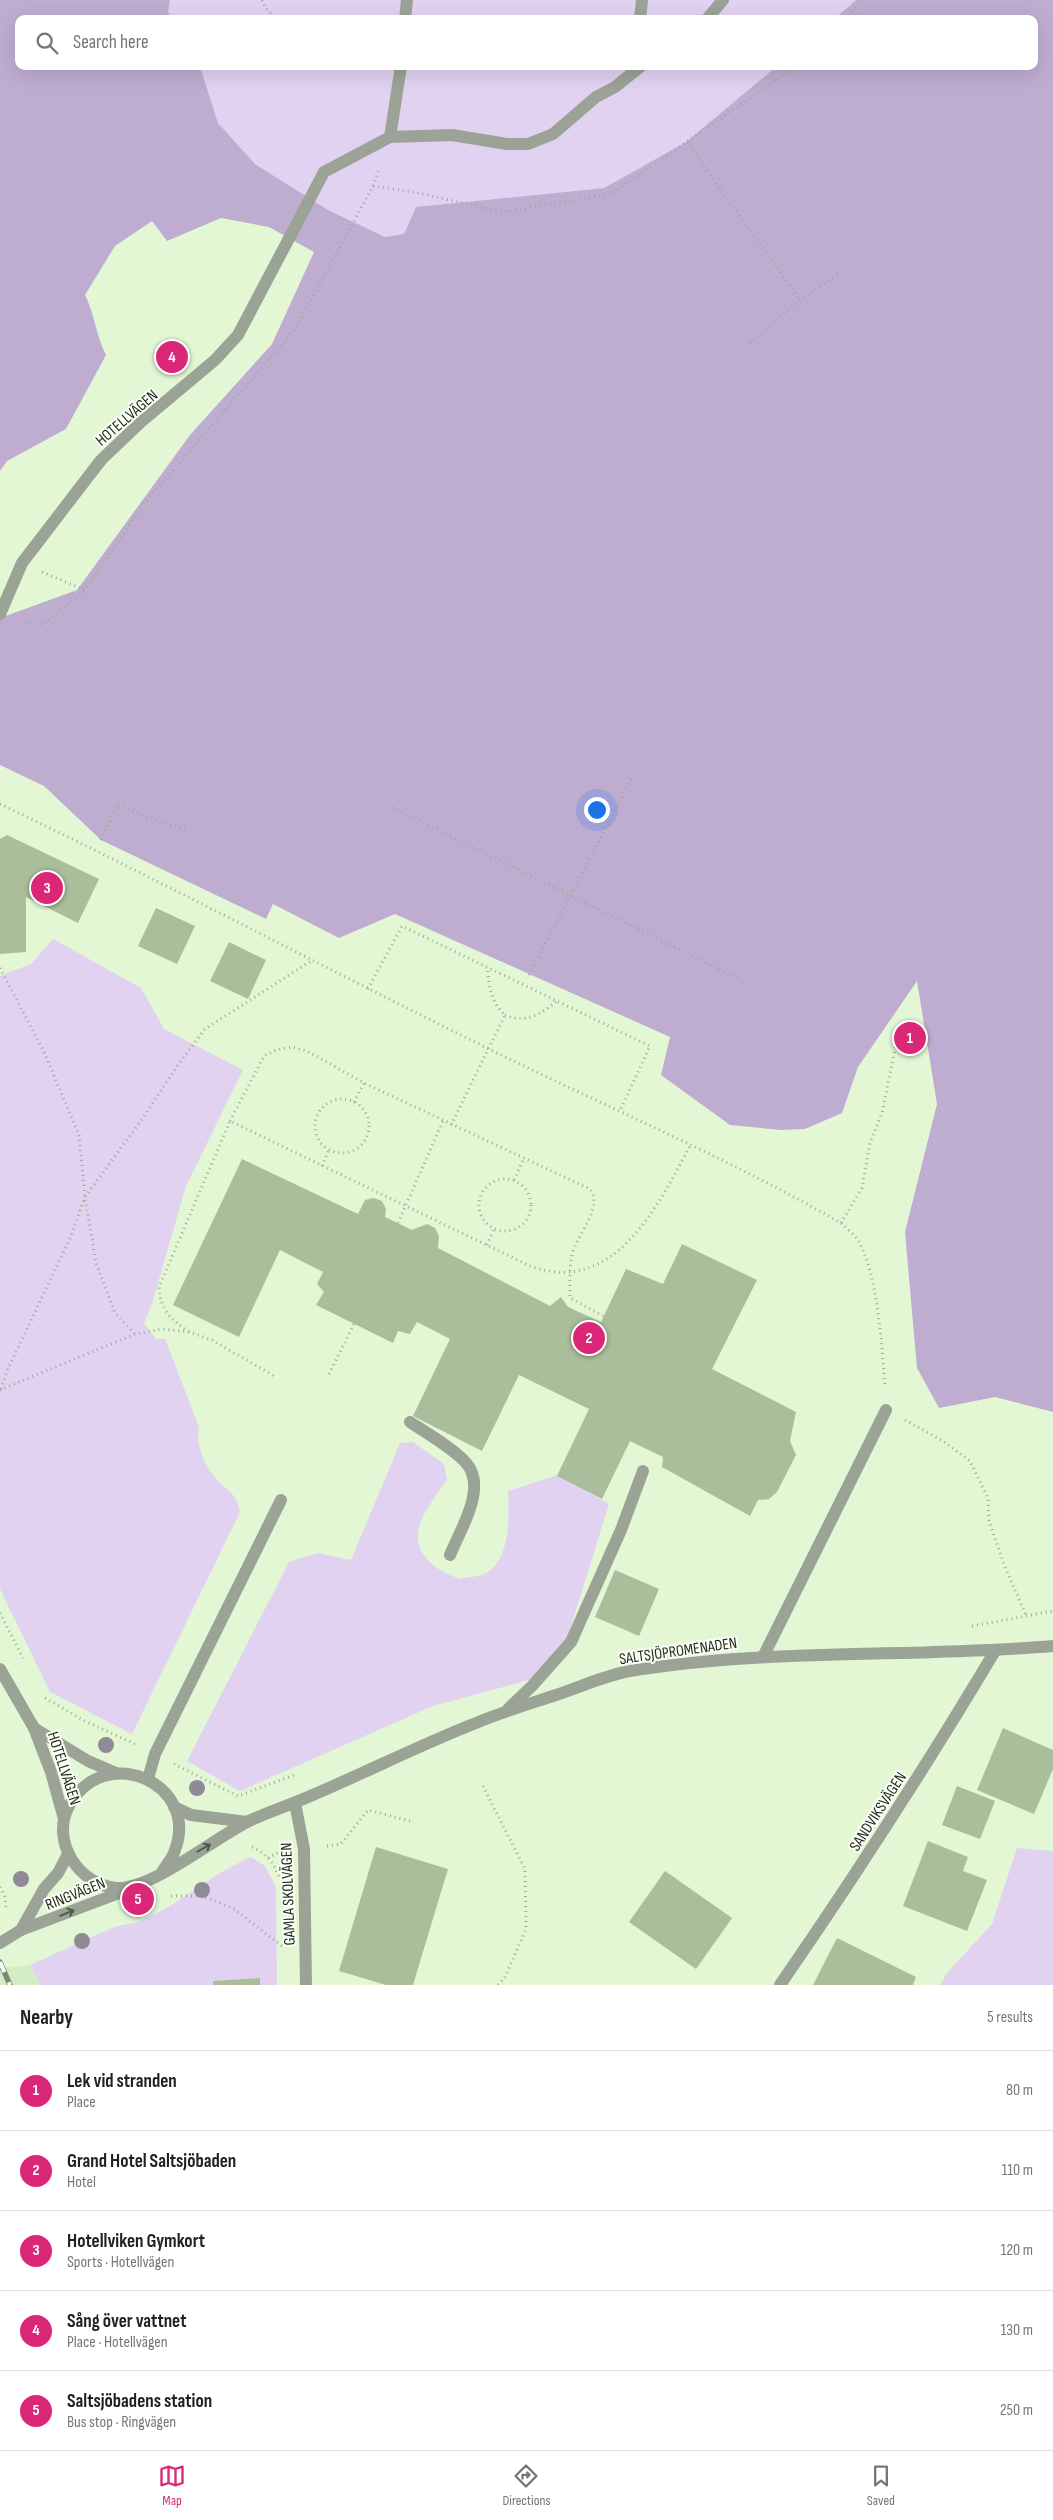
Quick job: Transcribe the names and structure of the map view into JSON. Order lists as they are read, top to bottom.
{
  "streets": {
    "street": [
      "HOTELLVÄGEN",
      "SALTSJÖPROMENADEN",
      "SANDVIKSVÄGEN",
      "RINGVÄGEN",
      "GAMLA SKOLVÄGEN"
    ]
  },
  "crossings": [
    ["HOTELLVÄGEN", "SALTSJÖPROMENADEN"],
    ["HOTELLVÄGEN", "RINGVÄGEN"],
    ["SALTSJÖPROMENADEN", "SANDVIKSVÄGEN"],
    ["SALTSJÖPROMENADEN", "RINGVÄGEN"],
    ["SALTSJÖPROMENADEN", "GAMLA SKOLVÄGEN"]
  ],
  "one_way": ["RINGVÄGEN"],
  "page": {
    "search": "Search here",
    "pins": [
      "4",
      "3",
      "1",
      "2",
      "5"
    ],
    "heading": ["Nearby", "5 results"],
    "list": [
      {
        "mark": "1",
        "name": "Lek vid stranden",
        "note": "Place",
        "value": "80 m"
      },
      {
        "mark": "2",
        "name": "Grand Hotel Saltsjöbaden",
        "note": "Hotel",
        "value": "110 m"
      },
      {
        "mark": "3",
        "name": "Hotellviken Gymkort",
        "note": "Sports · Hotellvägen",
        "value": "120 m"
      },
      {
        "mark": "4",
        "name": "Sång över vattnet",
        "note": "Place · Hotellvägen",
        "value": "130 m"
      },
      {
        "mark": "5",
        "name": "Saltsjöbadens station",
        "note": "Bus stop · Ringvägen",
        "value": "250 m"
      }
    ],
    "nav": ["Map", "Directions", "Saved"]
  }
}
